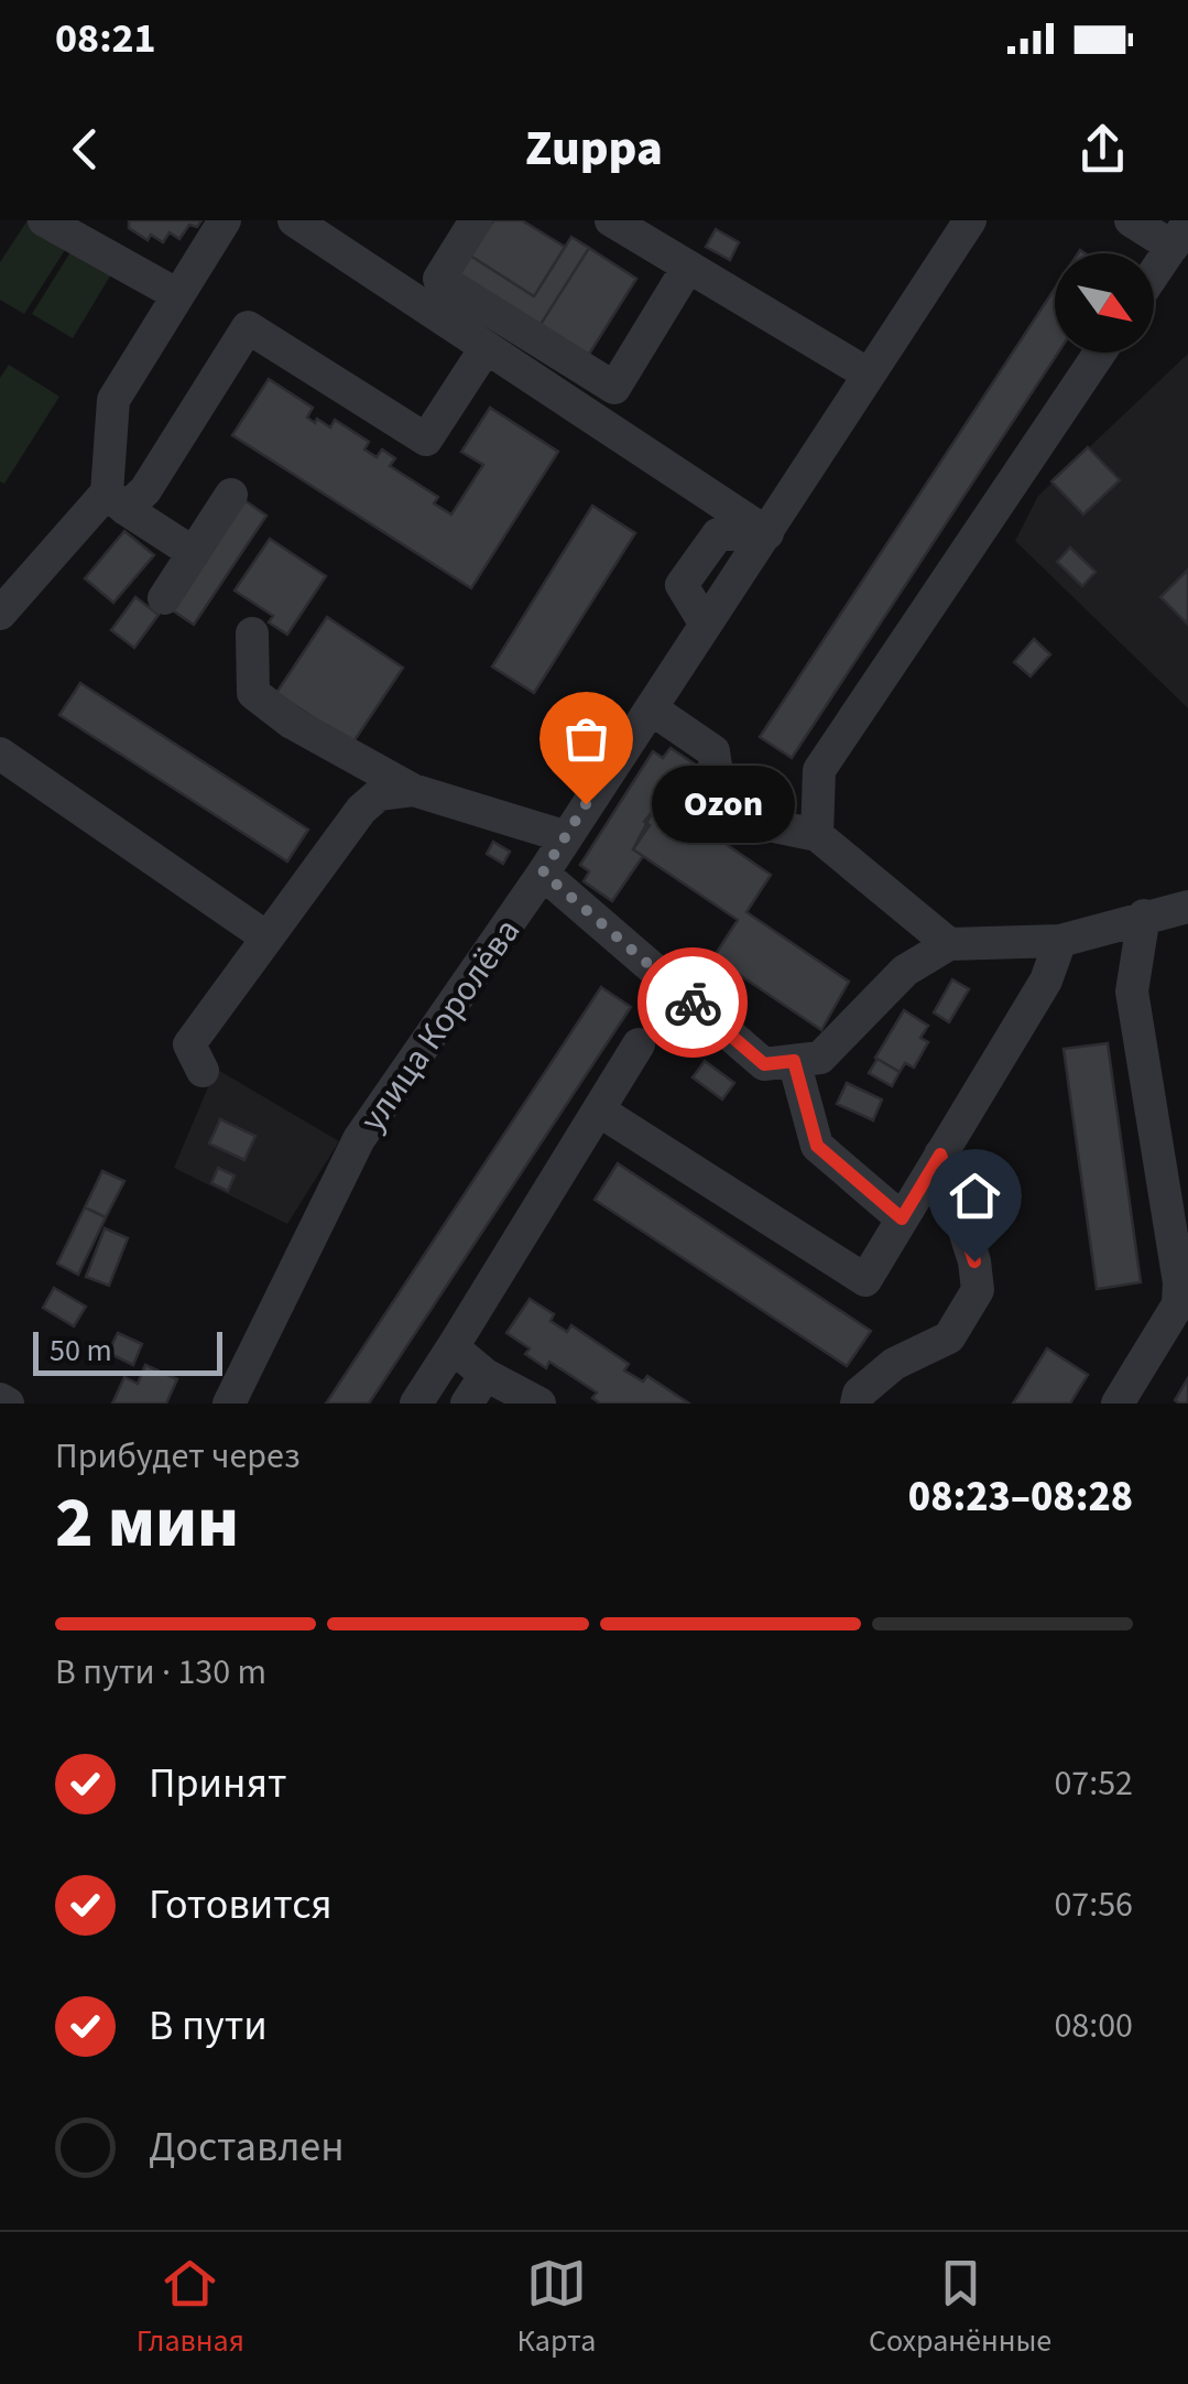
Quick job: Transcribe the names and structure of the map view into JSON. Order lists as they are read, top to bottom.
{
  "streets": {
    "street": ["улица Королёва"]
  },
  "places": ["Ozon"],
  "scale_bar": "50 m",
  "north": "bottom right",
  "page": {
    "status": "08:21",
    "header": "Zuppa",
    "bubble": "Ozon",
    "scale": "50 m",
    "heading": ["2 мин", "Прибудет через", "08:23–08:28"],
    "bar": "В пути · 130 m",
    "list": [
      ["Принят", "07:52"],
      ["Готовится", "07:56"],
      ["В пути", "08:00"],
      "Доставлен"
    ],
    "tabs": ["Главная", "Карта", "Сохранённые"]
  }
}
